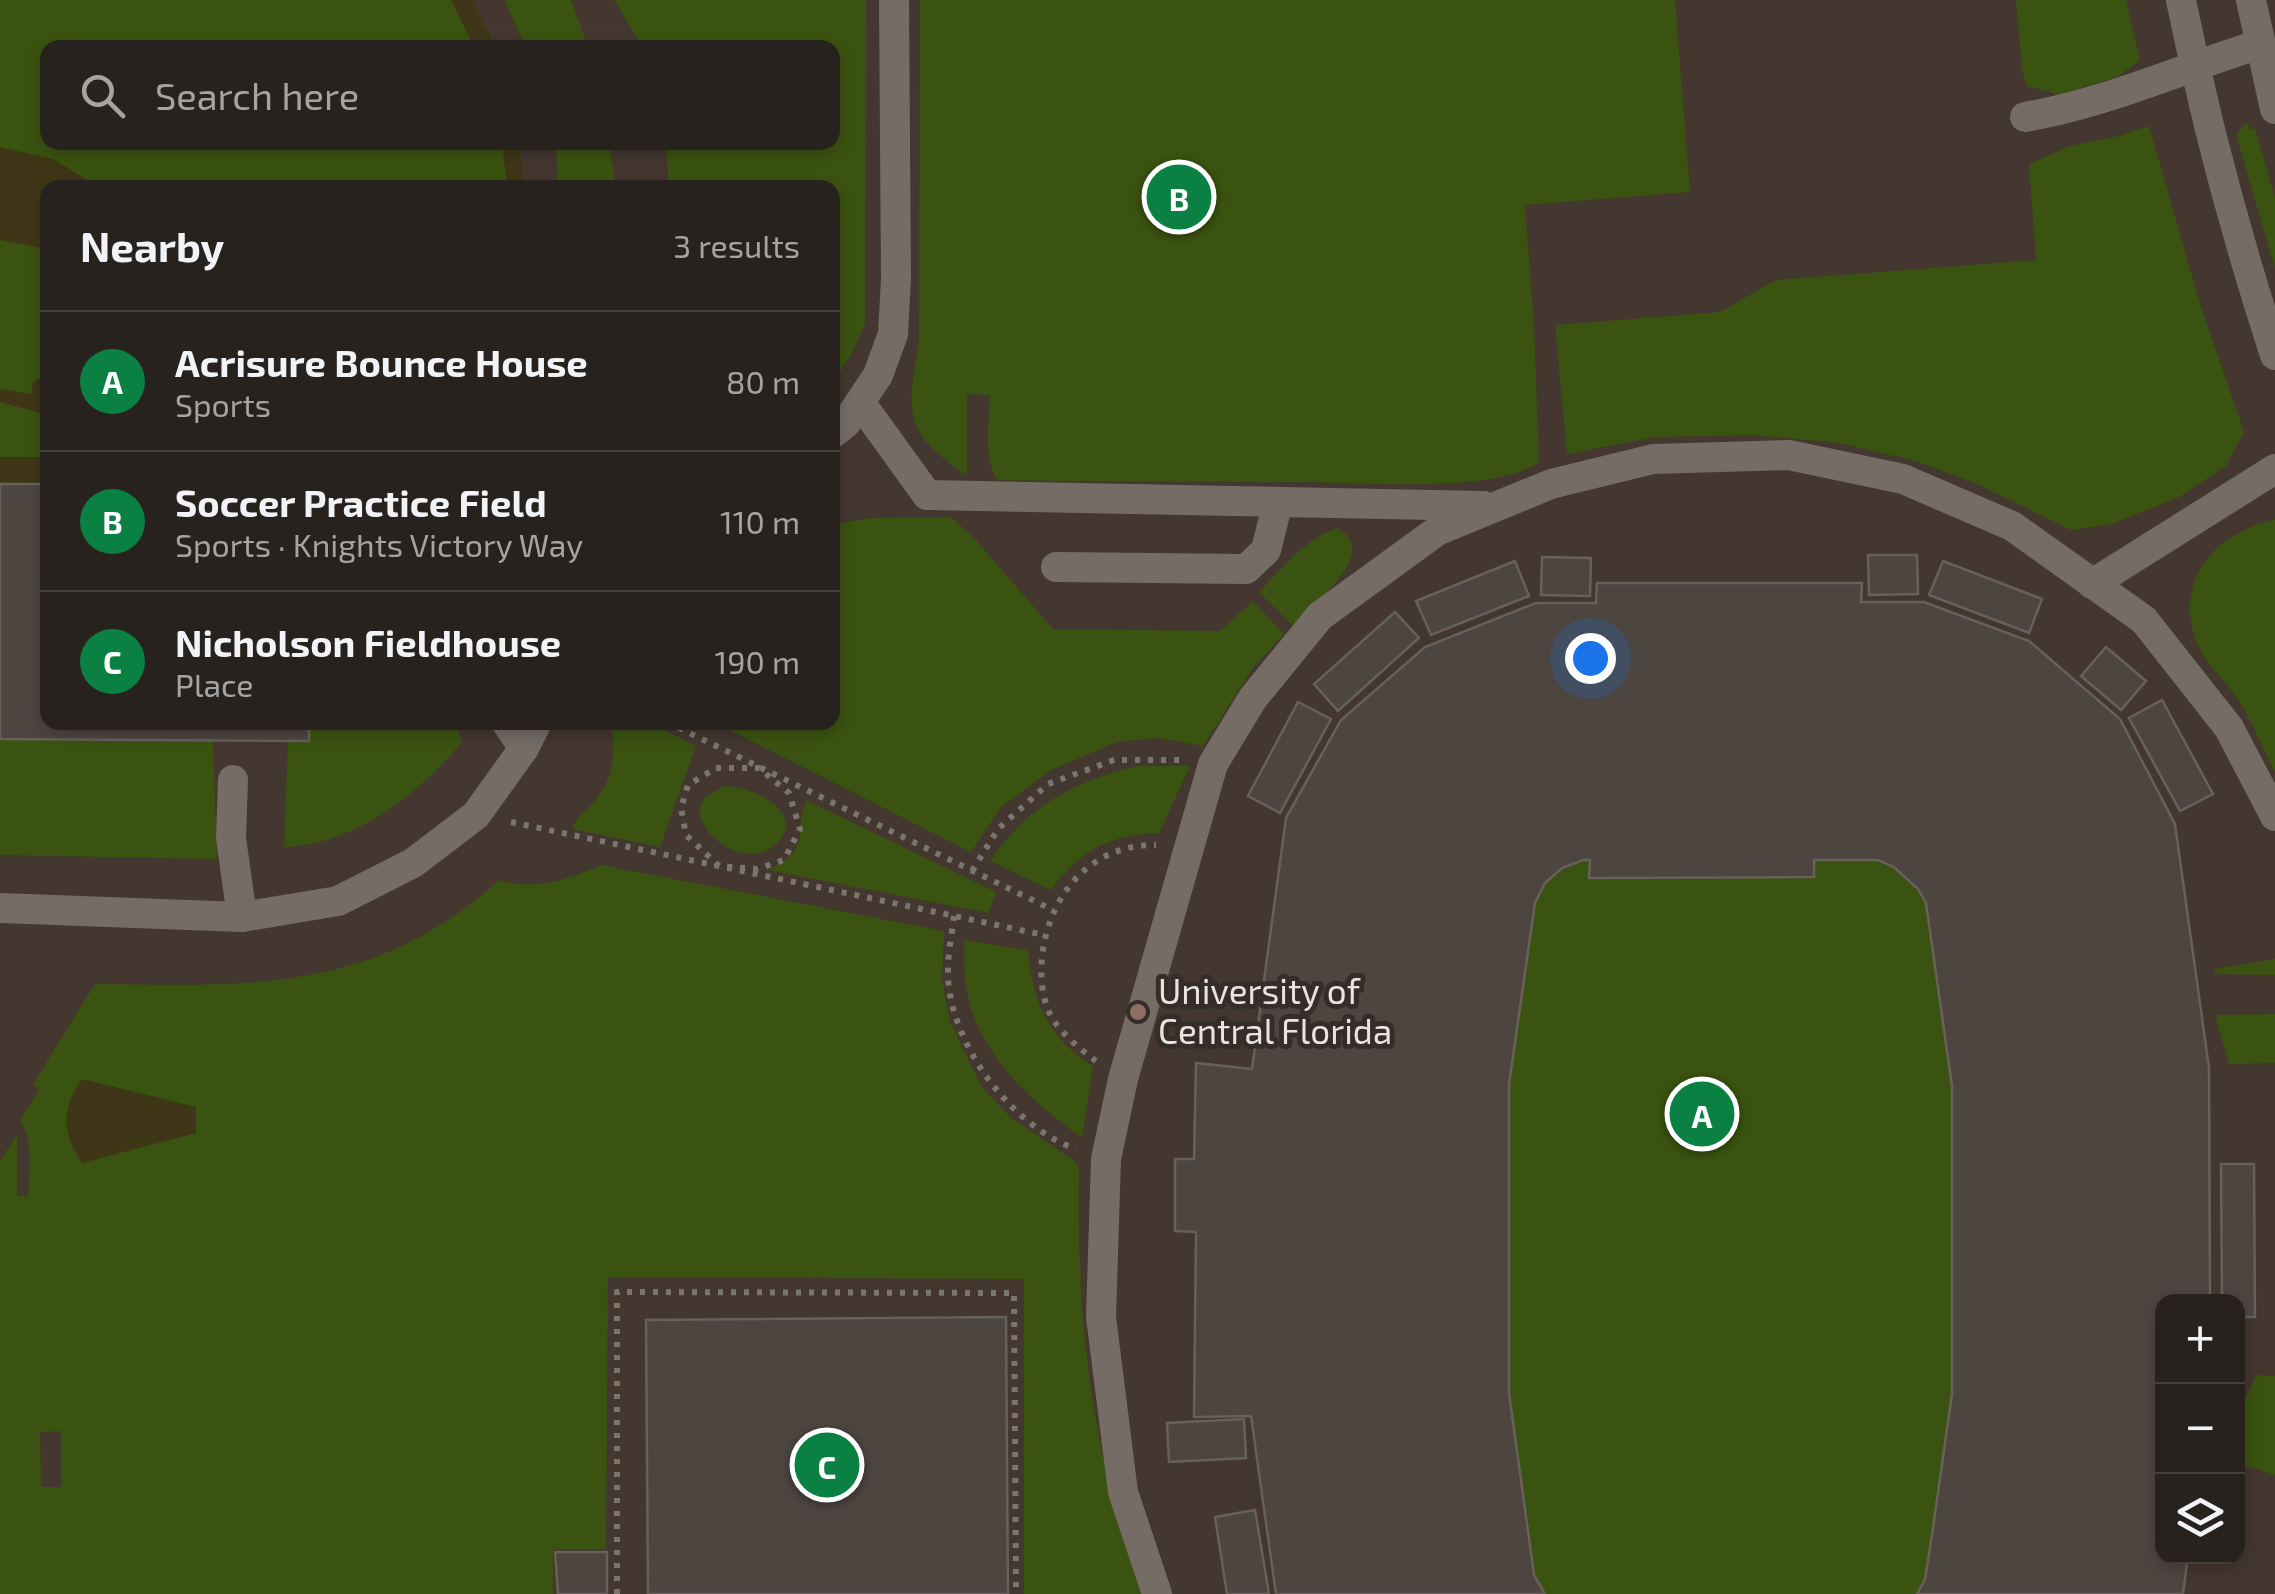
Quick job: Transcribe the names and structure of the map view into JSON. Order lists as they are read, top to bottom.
{
  "places": ["University of Central Florida"],
  "page": {
    "search": "Search here",
    "pins": ["B", "A", "C"],
    "heading": ["Nearby", "3 results"],
    "list": [
      {
        "mark": "A",
        "name": "Acrisure Bounce House",
        "note": "Sports",
        "value": "80 m"
      },
      {
        "mark": "B",
        "name": "Soccer Practice Field",
        "note": "Sports · Knights Victory Way",
        "value": "110 m"
      },
      {
        "mark": "C",
        "name": "Nicholson Fieldhouse",
        "note": "Place",
        "value": "190 m"
      }
    ],
    "map_buttons": ["+", "−"]
  }
}
